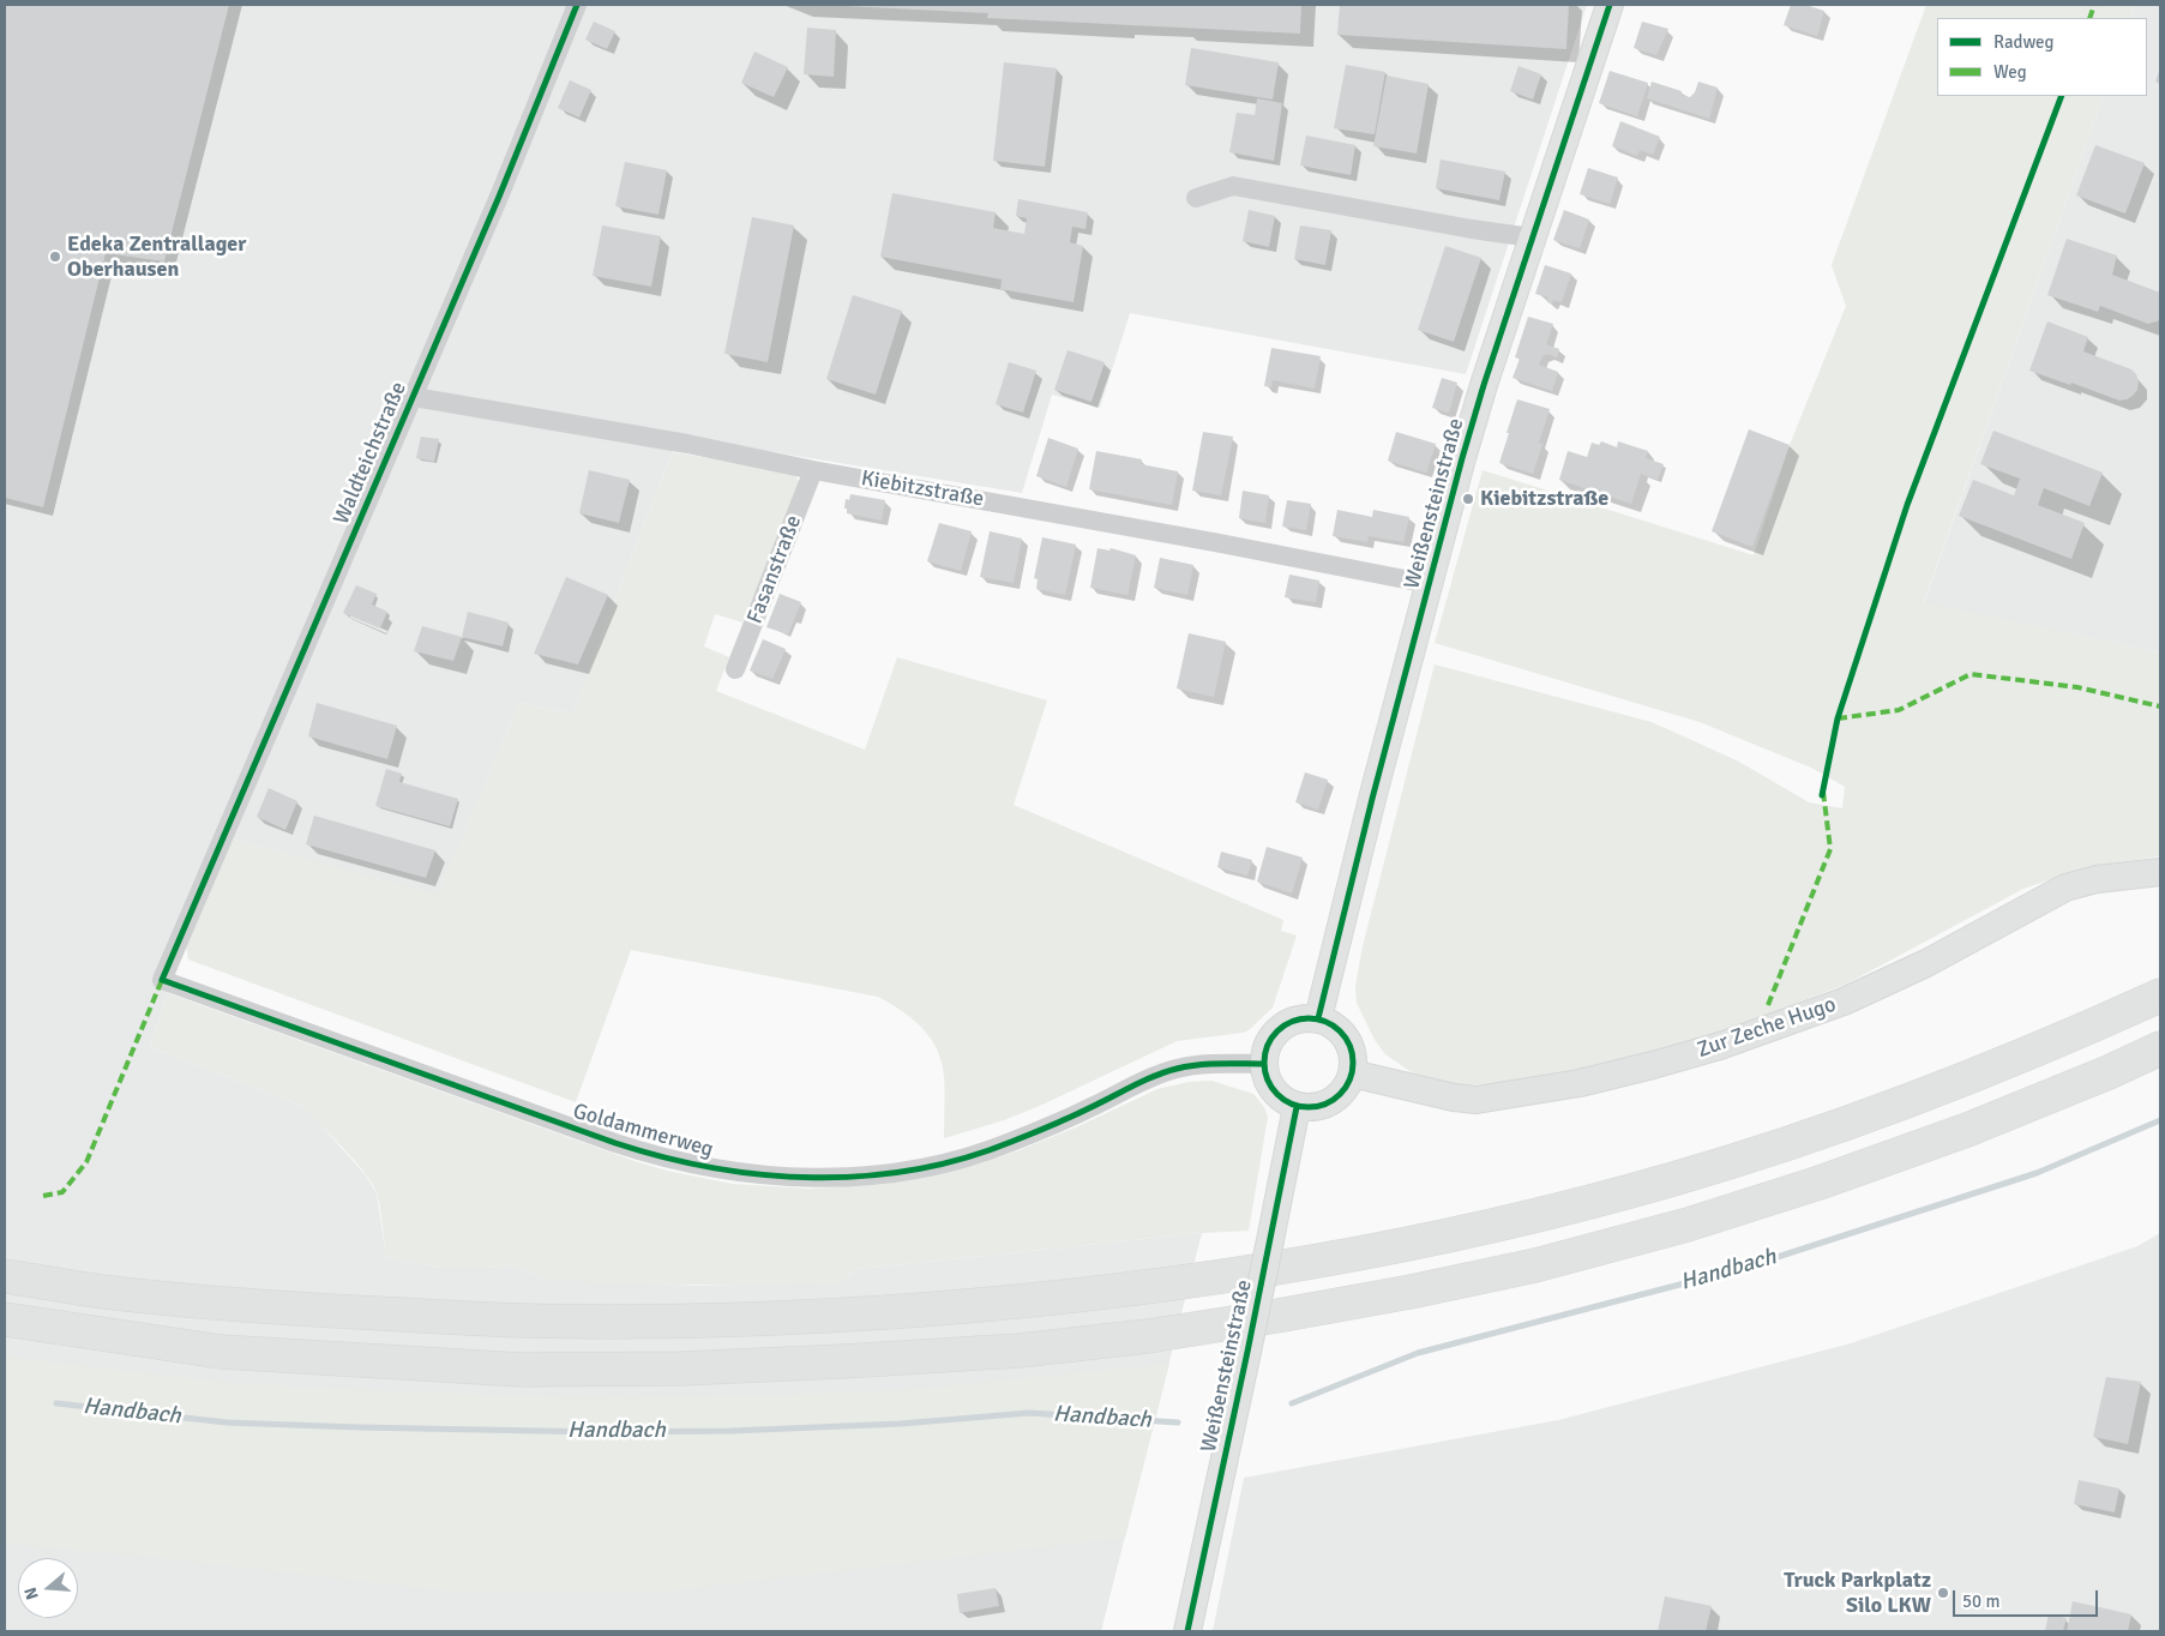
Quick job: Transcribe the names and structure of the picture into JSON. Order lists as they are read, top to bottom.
{
  "streets": {
    "street": [
      "Waldteichstraße",
      "Kiebitzstraße",
      "Weißensteinstraße",
      "Fasanstraße",
      "Zur Zeche Hugo",
      "Goldammerweg"
    ]
  },
  "crossings": [
    ["Waldteichstraße", "Kiebitzstraße"],
    ["Waldteichstraße", "Goldammerweg"],
    ["Kiebitzstraße", "Weißensteinstraße"],
    ["Kiebitzstraße", "Fasanstraße"],
    ["Weißensteinstraße", "Zur Zeche Hugo"],
    ["Weißensteinstraße", "Goldammerweg"],
    ["Zur Zeche Hugo", "Goldammerweg"]
  ],
  "water": ["Handbach"],
  "places": ["Edeka Zentrallager Oberhausen", "Kiebitzstraße", "Truck Parkplatz Silo LKW"],
  "legend": ["Radweg", "Weg"],
  "scale_bar": "50 m",
  "north": "left"
}
